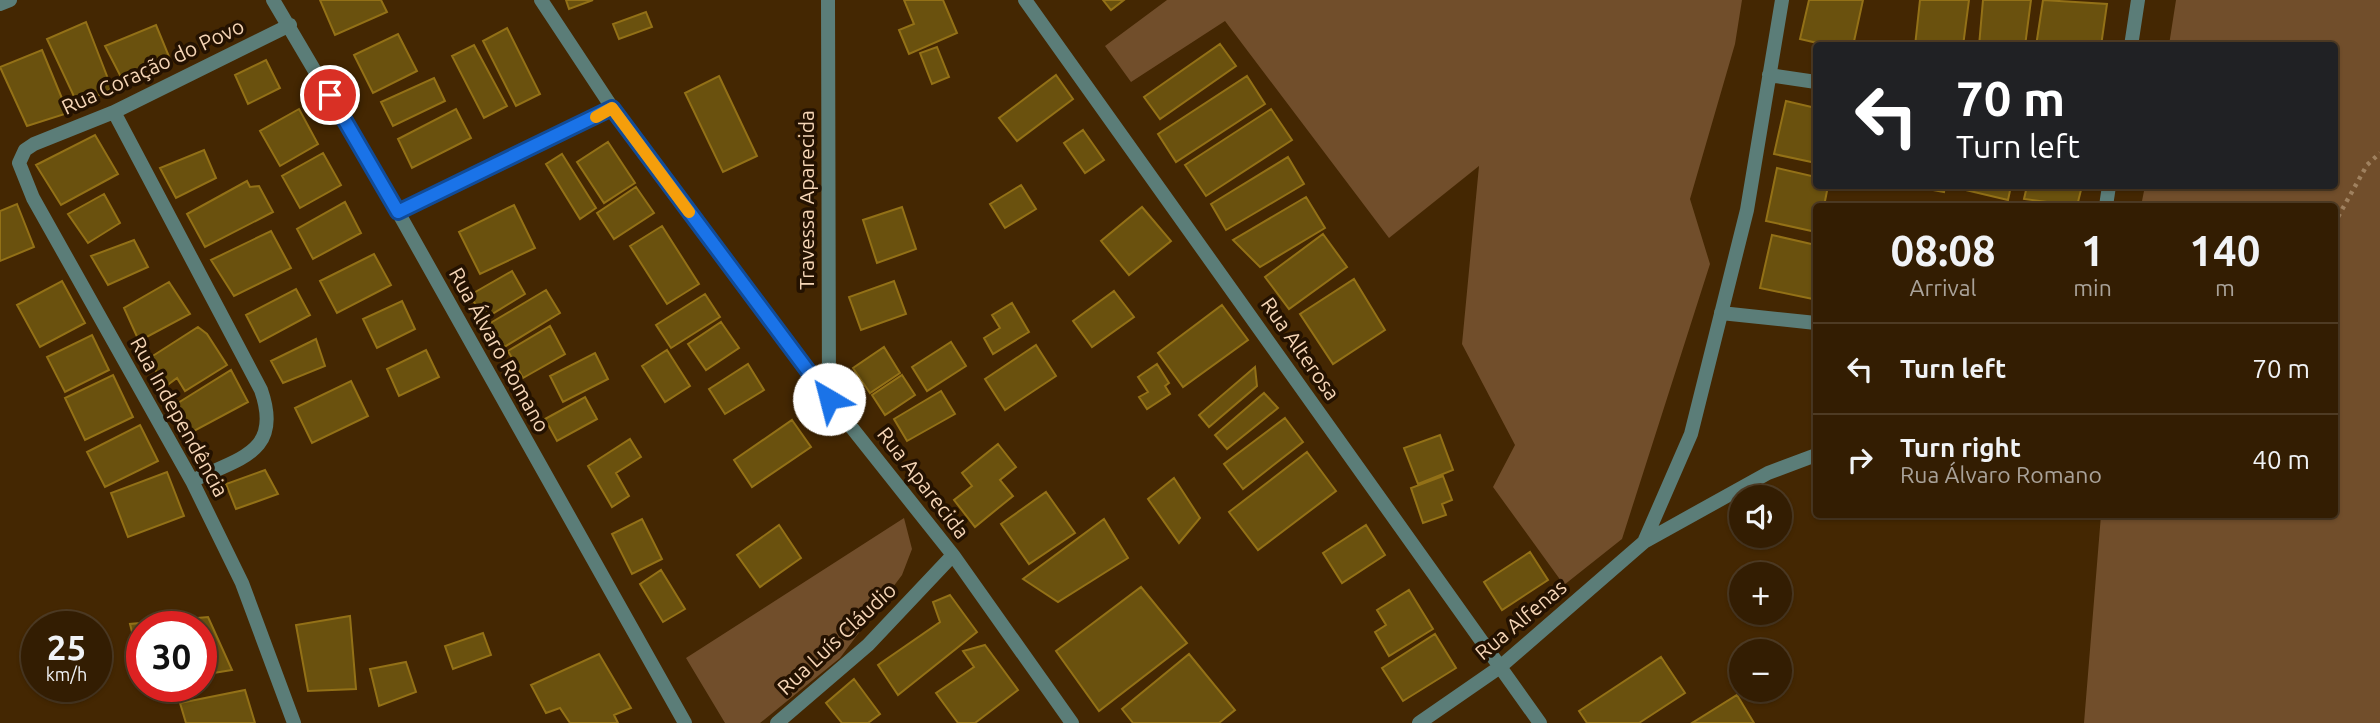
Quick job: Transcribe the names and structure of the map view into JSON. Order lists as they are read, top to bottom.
{
  "streets": {
    "street": [
      "Rua Coração do Povo",
      "Travessa Aparecida",
      "Rua Alterosa",
      "Rua Álvaro Romano",
      "Rua Independência",
      "Rua Aparecida",
      "Rua Alfenas",
      "Rua Luís Cláudio"
    ]
  },
  "crossings": [
    ["Rua Coração do Povo", "Rua Álvaro Romano"],
    ["Rua Coração do Povo", "Rua Independência"],
    ["Travessa Aparecida", "Rua Aparecida"],
    ["Rua Alterosa", "Rua Alfenas"],
    ["Rua Aparecida", "Rua Luís Cláudio"]
  ],
  "page": {
    "turn": ["70 m", "Turn left"],
    "eta": [
      "08:08",
      "Arrival",
      "1",
      "min",
      "140",
      "m"
    ],
    "list": [
      {
        "name": "Turn left",
        "value": "70 m"
      },
      {
        "name": "Turn right",
        "note": "Rua Álvaro Romano",
        "value": "40 m"
      }
    ],
    "map_buttons": ["+", "−"],
    "speed": "25 km/h",
    "limit": "30"
  }
}
